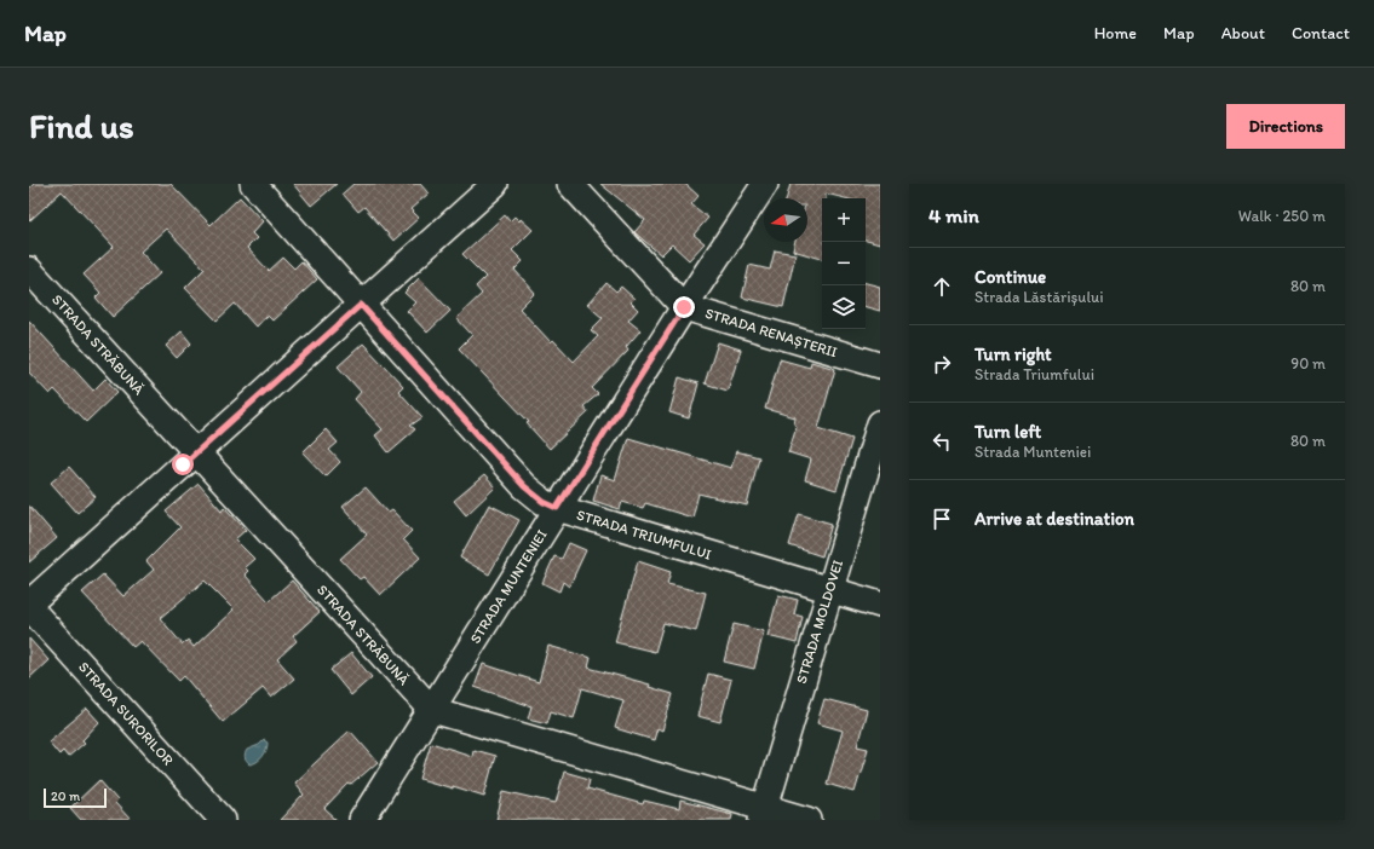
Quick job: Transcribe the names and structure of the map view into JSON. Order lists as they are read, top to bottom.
{
  "streets": {
    "street": [
      "STRADA RENAȘTERII",
      "STRADA STRĂBUNĂ",
      "STRADA TRIUMFULUI",
      "STRADA MUNTENIEI",
      "STRADA MOLDOVEI",
      "STRADA SURORILOR"
    ]
  },
  "crossings": [
    ["STRADA RENAȘTERII", "STRADA MUNTENIEI"],
    ["STRADA STRĂBUNĂ", "STRADA MUNTENIEI"],
    ["STRADA TRIUMFULUI", "STRADA MUNTENIEI"],
    ["STRADA TRIUMFULUI", "STRADA MOLDOVEI"]
  ],
  "scale_bar": "20 m",
  "north": "left",
  "page": {
    "header": "Map",
    "nav": [
      "Home",
      "Map",
      "About",
      "Contact"
    ],
    "buttons": "Directions",
    "title": "Find us",
    "heading": ["4 min", "Walk · 250 m"],
    "map_buttons": ["+", "−"],
    "list": [
      ["Continue", "Strada Lăstărișului", "80 m"],
      ["Turn right", "Strada Triumfului", "90 m"],
      ["Turn left", "Strada Munteniei", "80 m"],
      "Arrive at destination"
    ],
    "scale": "20 m"
  }
}
